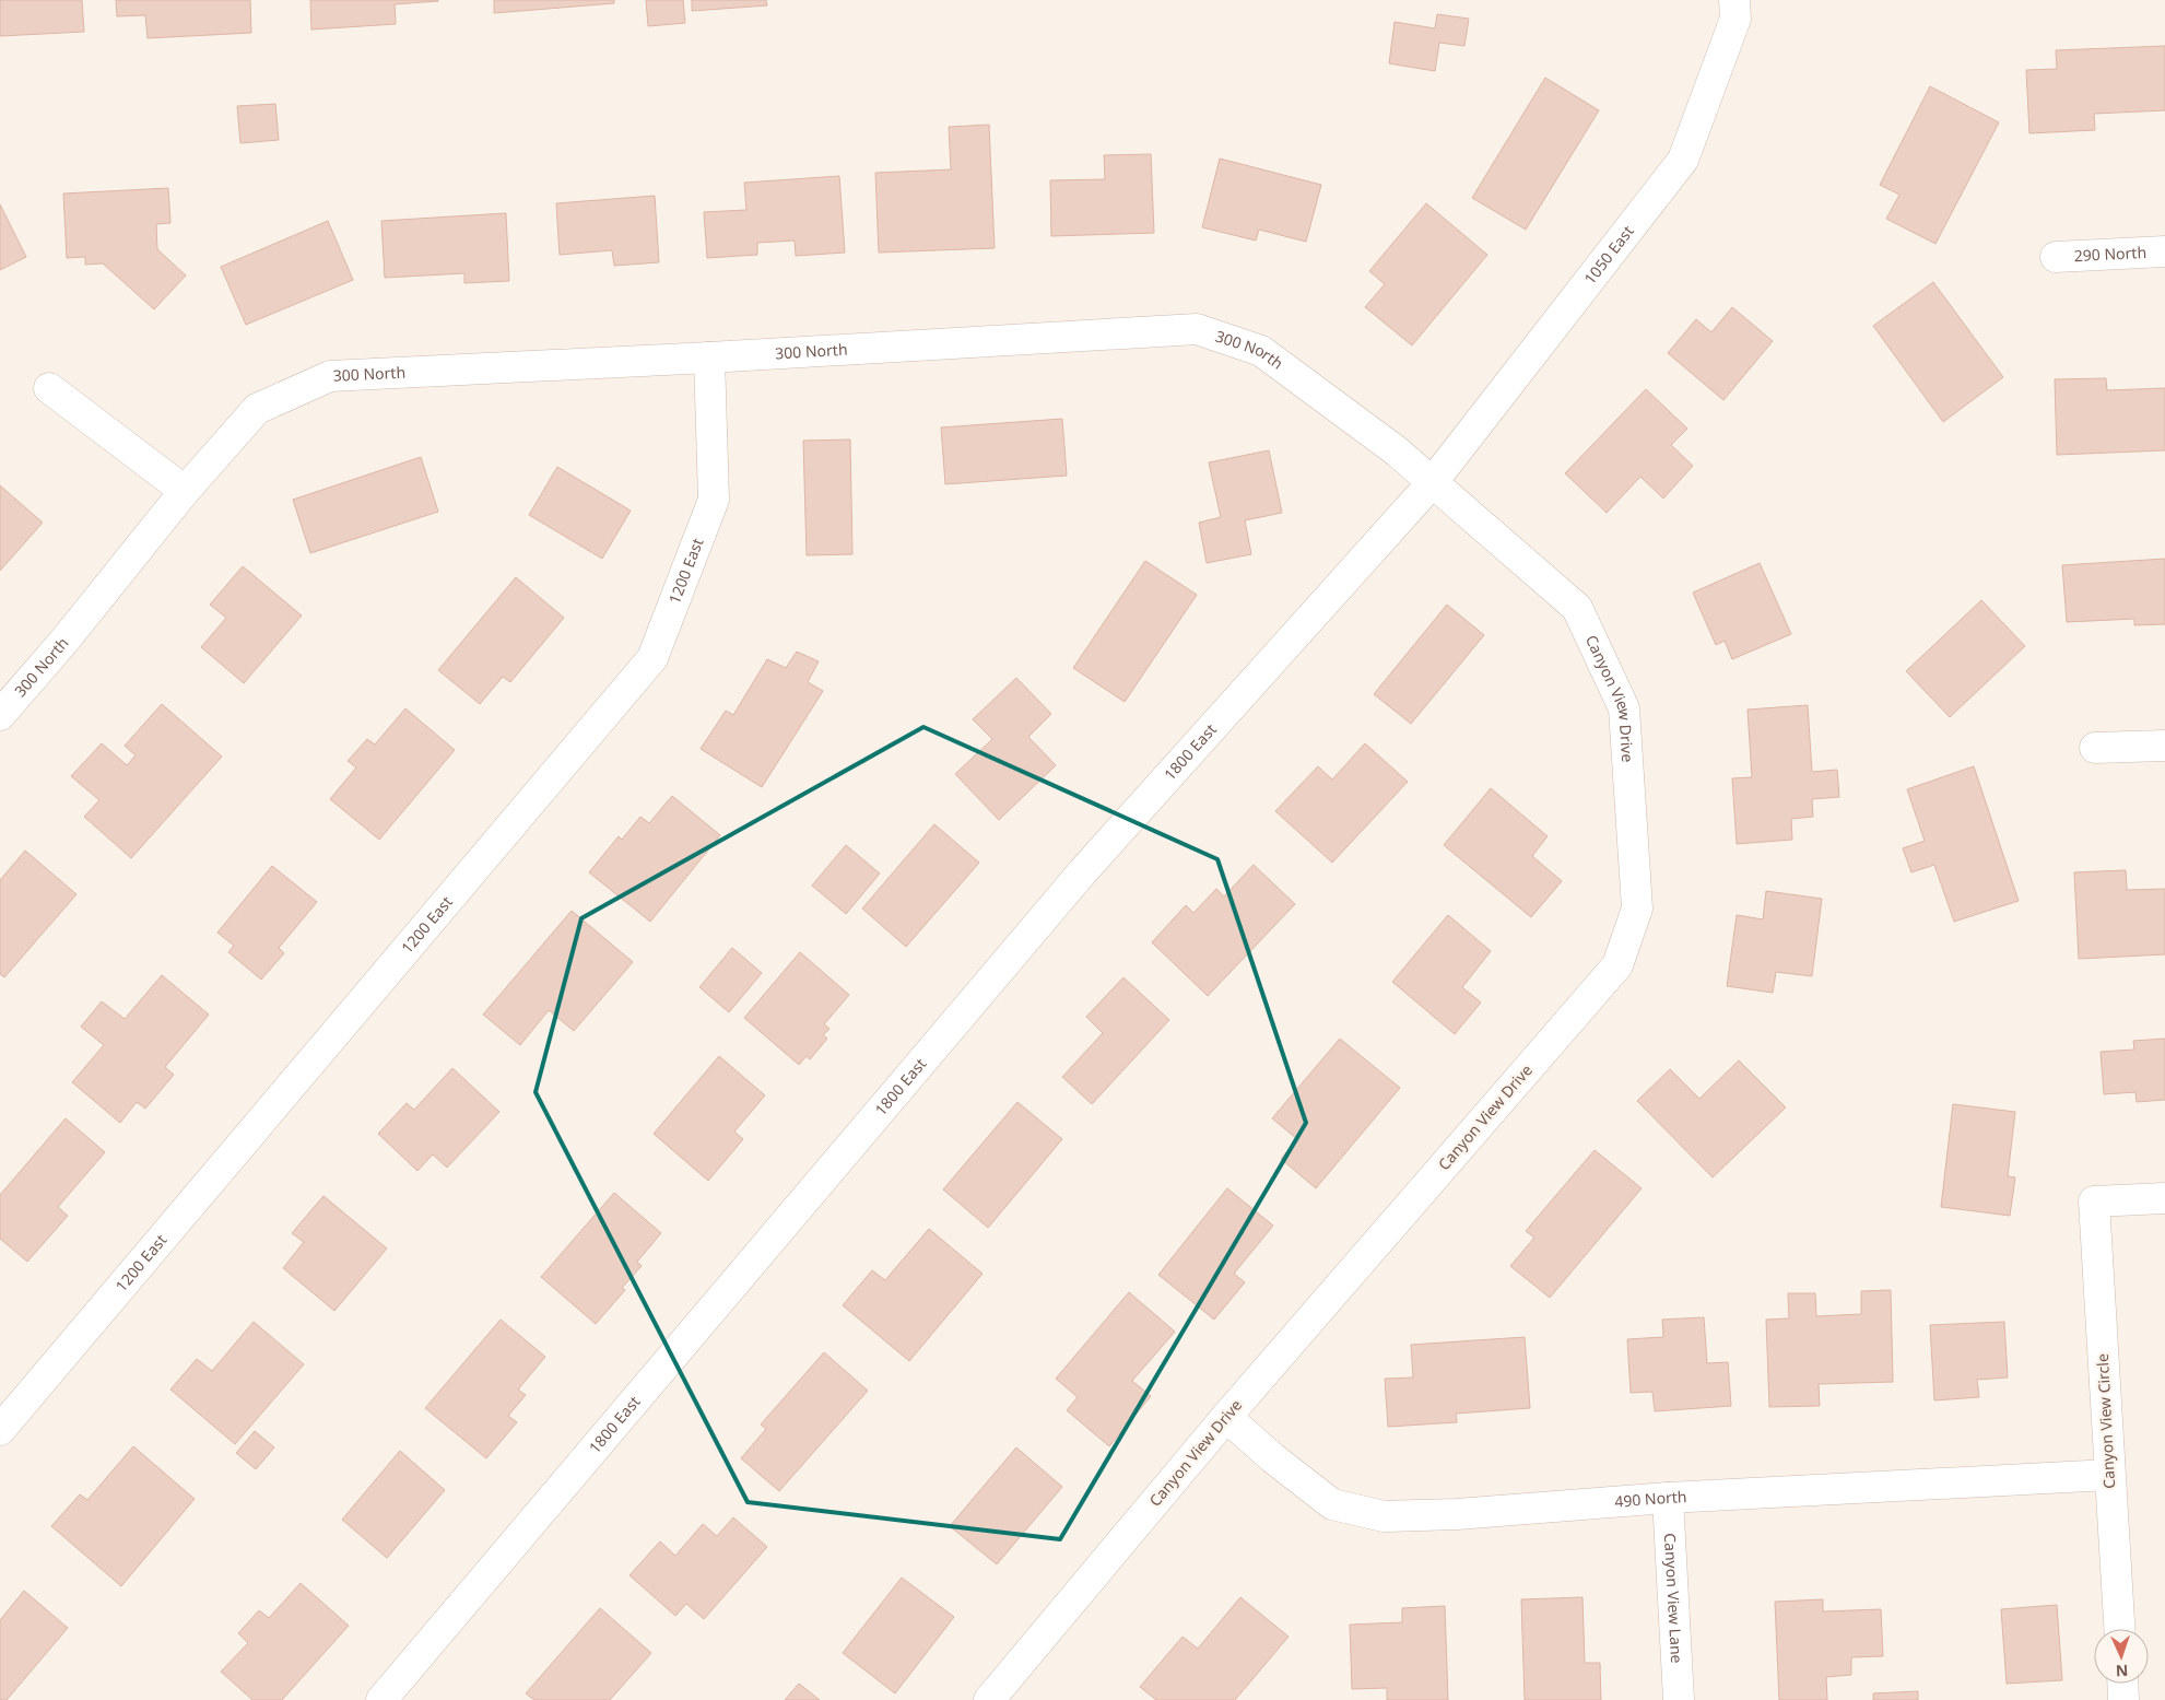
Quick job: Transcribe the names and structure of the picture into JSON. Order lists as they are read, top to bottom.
{
  "streets": {
    "street": [
      "290 North",
      "1050 East",
      "300 North",
      "1200 East",
      "Canyon View Drive",
      "1800 East",
      "Canyon View Circle",
      "490 North",
      "Canyon View Lane"
    ]
  },
  "crossings": [
    ["1050 East", "300 North"],
    ["1050 East", "Canyon View Drive"],
    ["1050 East", "1800 East"],
    ["300 North", "1200 East"],
    ["300 North", "Canyon View Drive"],
    ["300 North", "1800 East"],
    ["Canyon View Drive", "1800 East"],
    ["Canyon View Drive", "490 North"],
    ["Canyon View Circle", "490 North"],
    ["490 North", "Canyon View Lane"]
  ],
  "north": "bottom"
}
